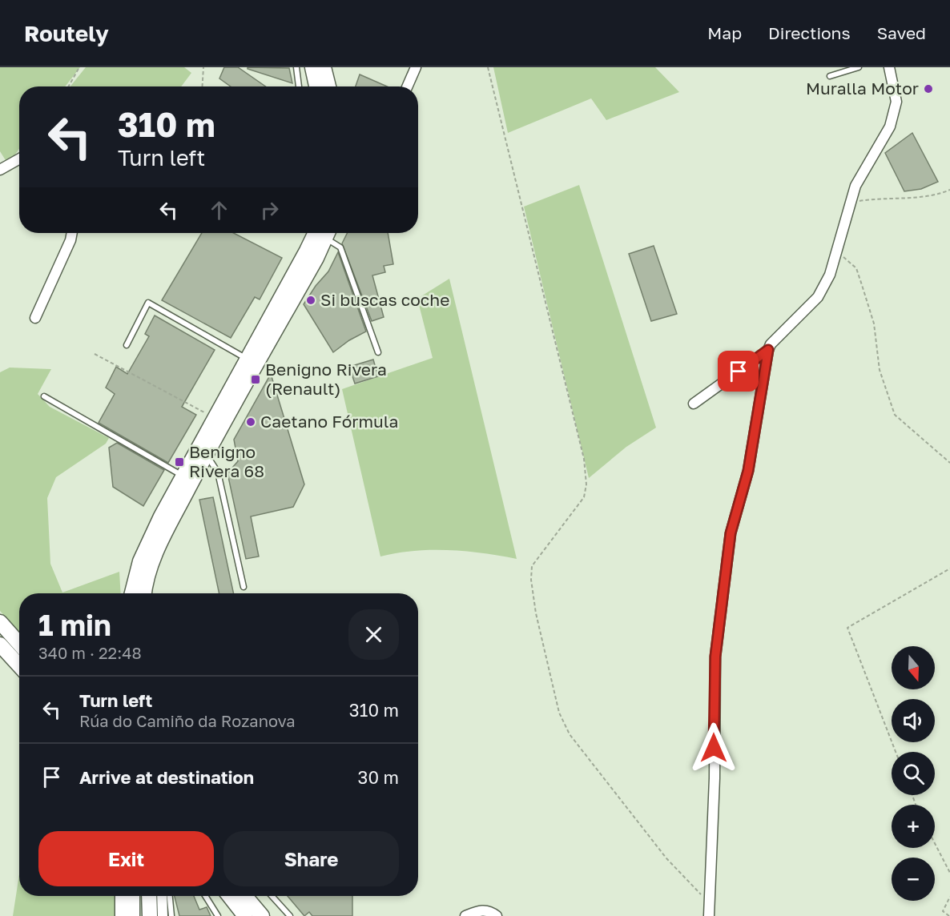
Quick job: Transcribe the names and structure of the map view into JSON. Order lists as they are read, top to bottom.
{
  "places": {
    "other": ["Muralla Motor", "Si buscas coche", "Caetano Fórmula"],
    "transit": ["Benigno Rivera (Renault)", "Benigno Rivera 68"]
  },
  "north": "bottom",
  "page": {
    "header": "Routely",
    "nav": ["Map", "Directions", "Saved"],
    "turn": ["310 m", "Turn left"],
    "heading": ["1 min", "340 m · 22:48"],
    "map_buttons": ["+", "−"],
    "list": [
      {
        "name": "Turn left",
        "note": "Rúa do Camiño da Rozanova",
        "value": "310 m"
      },
      {
        "name": "Arrive at destination",
        "value": "30 m"
      }
    ],
    "buttons": ["Exit", "Share"]
  }
}
